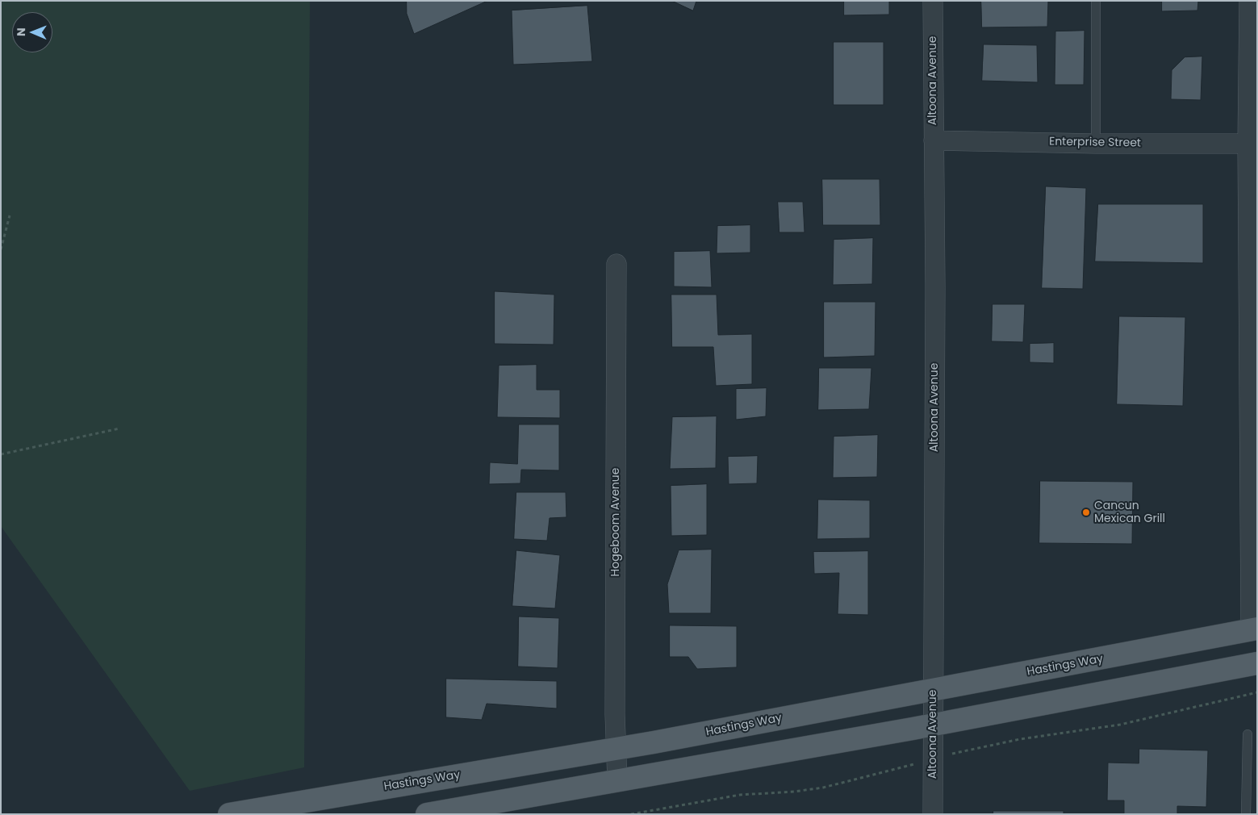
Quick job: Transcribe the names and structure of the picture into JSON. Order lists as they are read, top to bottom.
{
  "streets": {
    "main road": ["Hastings Way"],
    "street": ["Altoona Avenue", "Enterprise Street", "Hogeboom Avenue"]
  },
  "crossings": [
    ["Altoona Avenue", "Enterprise Street"],
    ["Altoona Avenue", "Hastings Way"],
    ["Hogeboom Avenue", "Hastings Way"]
  ],
  "places": ["Cancun Mexican Grill"],
  "north": "left"
}
